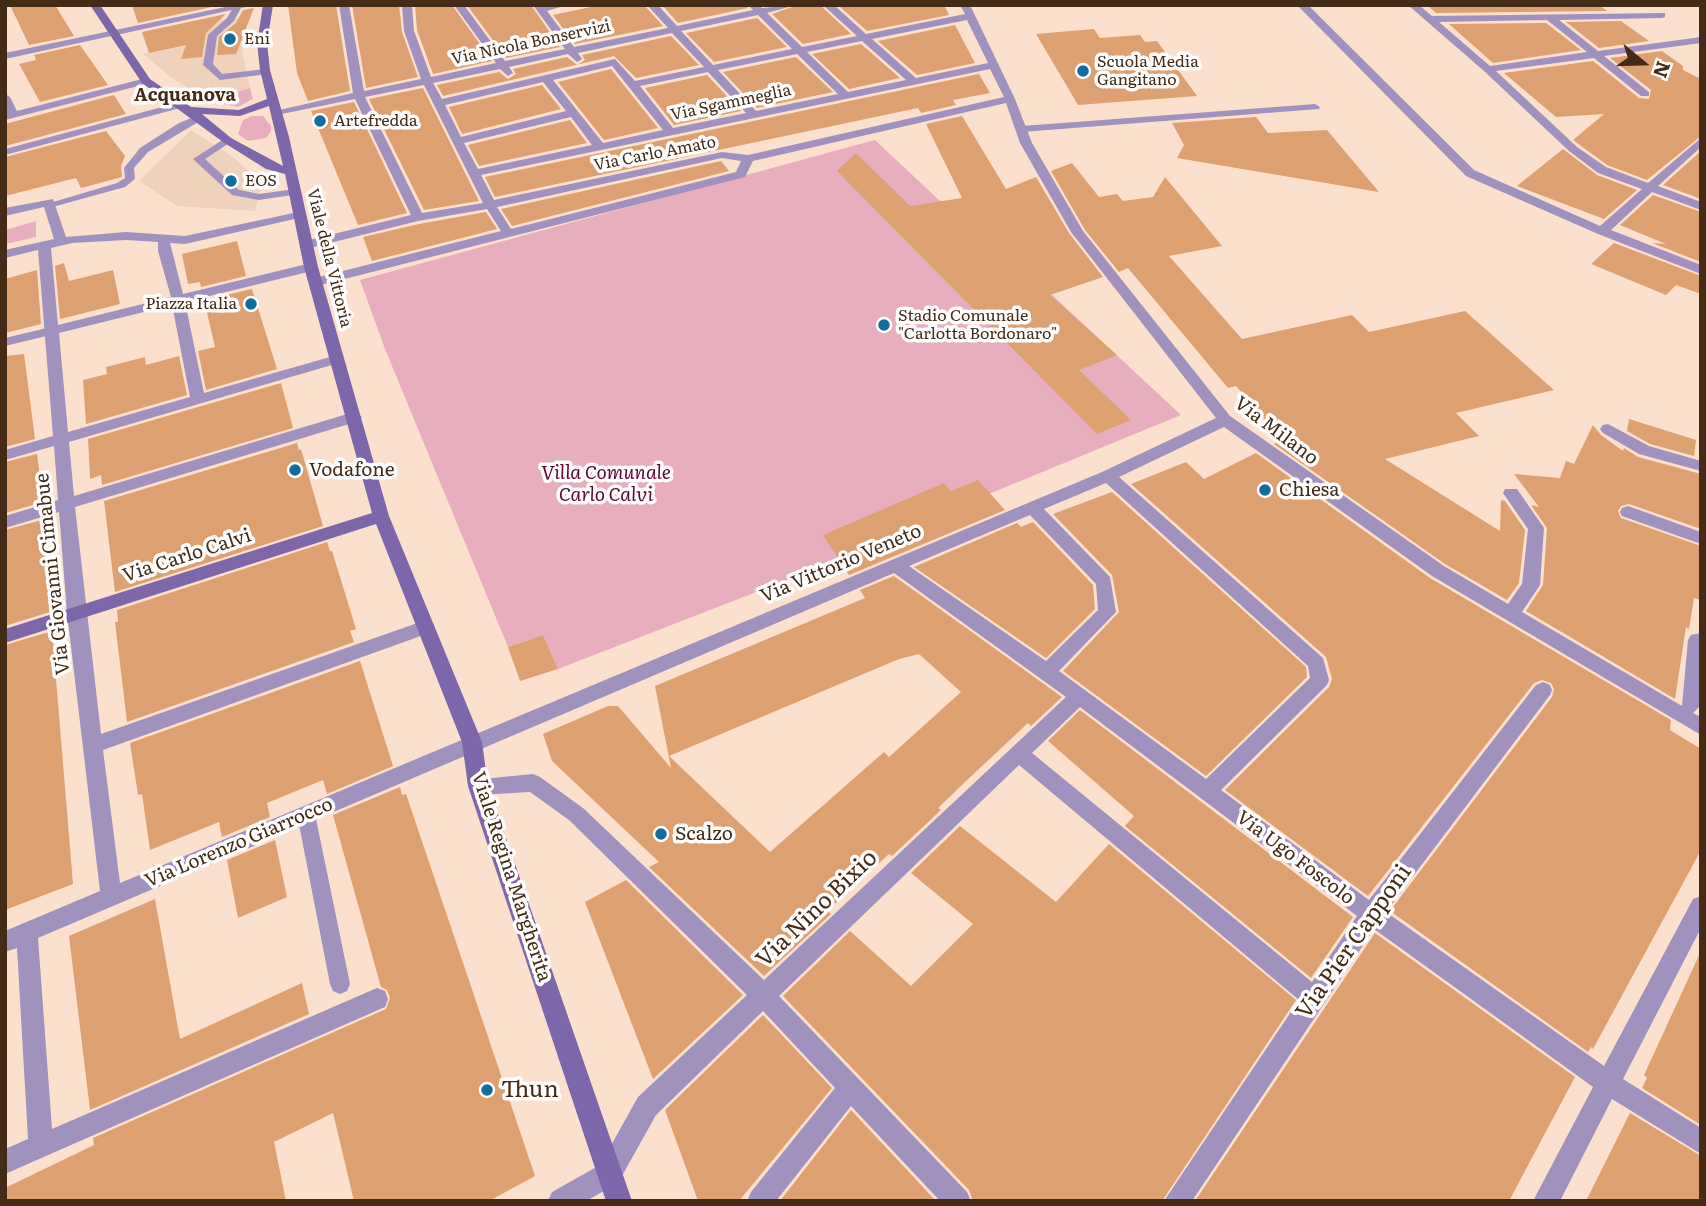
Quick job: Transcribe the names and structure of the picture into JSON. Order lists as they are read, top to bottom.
{
  "streets": {
    "street": [
      "Via Nicola Bonservizi",
      "Via Sgammeglia",
      "Via Carlo Amato",
      "Viale della Vittoria",
      "Via Milano",
      "Via Carlo Calvi",
      "Via Vittorio Veneto",
      "Via Giovanni Cimabue",
      "Via Lorenzo Giarrocco",
      "Via Ugo Foscolo",
      "Viale Regina Margherita",
      "Via Nino Bixio",
      "Via Pier Capponi"
    ]
  },
  "crossings": [
    ["Via Nicola Bonservizi", "Viale della Vittoria"],
    ["Via Sgammeglia", "Via Milano"],
    ["Via Carlo Amato", "Viale della Vittoria"],
    ["Via Carlo Amato", "Via Milano"],
    ["Viale della Vittoria", "Via Carlo Calvi"],
    ["Viale della Vittoria", "Viale Regina Margherita"],
    ["Via Milano", "Via Vittorio Veneto"],
    ["Via Carlo Calvi", "Via Giovanni Cimabue"],
    ["Via Carlo Calvi", "Viale Regina Margherita"],
    ["Via Vittorio Veneto", "Via Lorenzo Giarrocco"],
    ["Via Vittorio Veneto", "Via Ugo Foscolo"],
    ["Via Vittorio Veneto", "Viale Regina Margherita"],
    ["Via Giovanni Cimabue", "Via Lorenzo Giarrocco"],
    ["Via Lorenzo Giarrocco", "Viale Regina Margherita"],
    ["Via Ugo Foscolo", "Via Nino Bixio"],
    ["Via Ugo Foscolo", "Via Pier Capponi"],
    ["Viale Regina Margherita", "Via Nino Bixio"]
  ],
  "districts": ["Acquanova"],
  "parks": ["Villa Comunale Carlo Calvi"],
  "places": [
    "Eni",
    "Scuola Media Gangitano",
    "Artefredda",
    "EOS",
    "Piazza Italia",
    "Stadio Comunale \"Carlotta Bordonaro\"",
    "Vodafone",
    "Chiesa",
    "Scalzo",
    "Thun"
  ],
  "north": "right"
}
